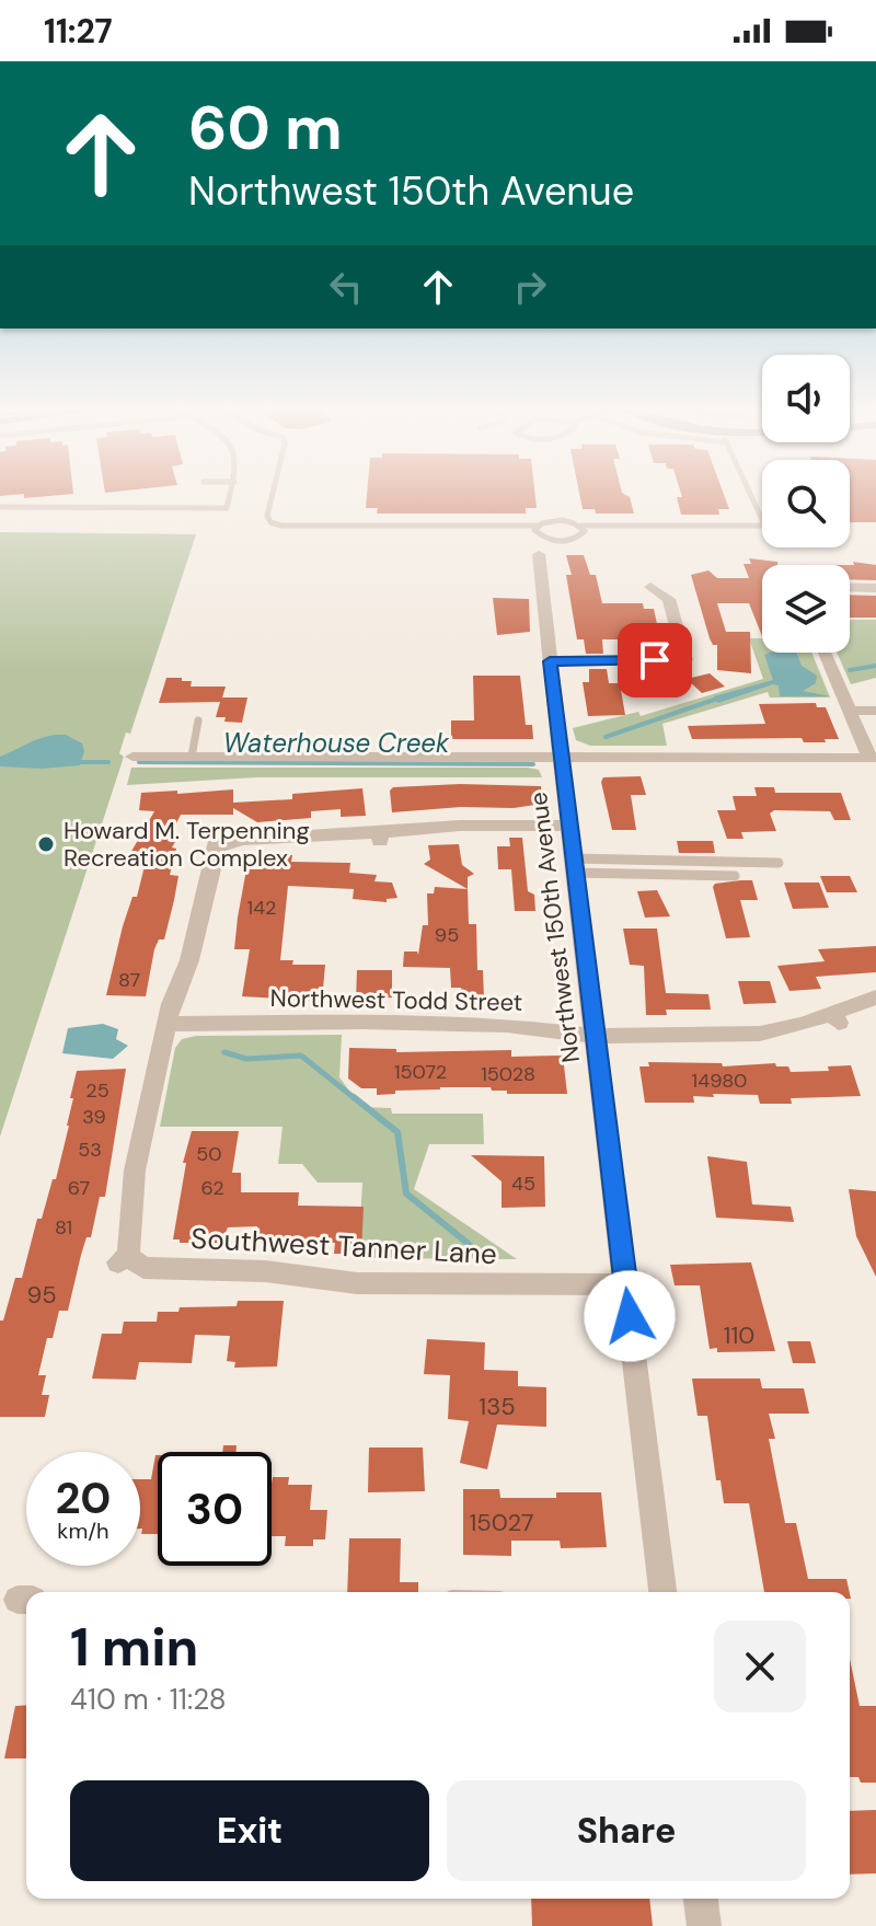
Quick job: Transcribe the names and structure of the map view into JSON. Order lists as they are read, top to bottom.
{
  "streets": {
    "street": ["Northwest 150th Avenue", "Northwest Todd Street", "Southwest Tanner Lane"]
  },
  "crossings": [
    ["Northwest 150th Avenue", "Northwest Todd Street"],
    ["Northwest 150th Avenue", "Southwest Tanner Lane"],
    ["Northwest Todd Street", "Southwest Tanner Lane"]
  ],
  "water": ["Waterhouse Creek"],
  "places": ["Howard M. Terpenning Recreation Complex"],
  "house_numbers": [
    "142",
    "95",
    "87",
    "15072",
    "15028",
    "14980",
    "25",
    "39",
    "53",
    "50",
    "45",
    "67",
    "62",
    "81",
    "95",
    "110",
    "135",
    "15027"
  ],
  "page": {
    "status": "11:27",
    "turn": ["60 m", "Northwest 150th Avenue"],
    "speed": "20 km/h",
    "limit": "30",
    "heading": ["1 min", "410 m · 11:28"],
    "buttons": ["Exit", "Share"]
  }
}
